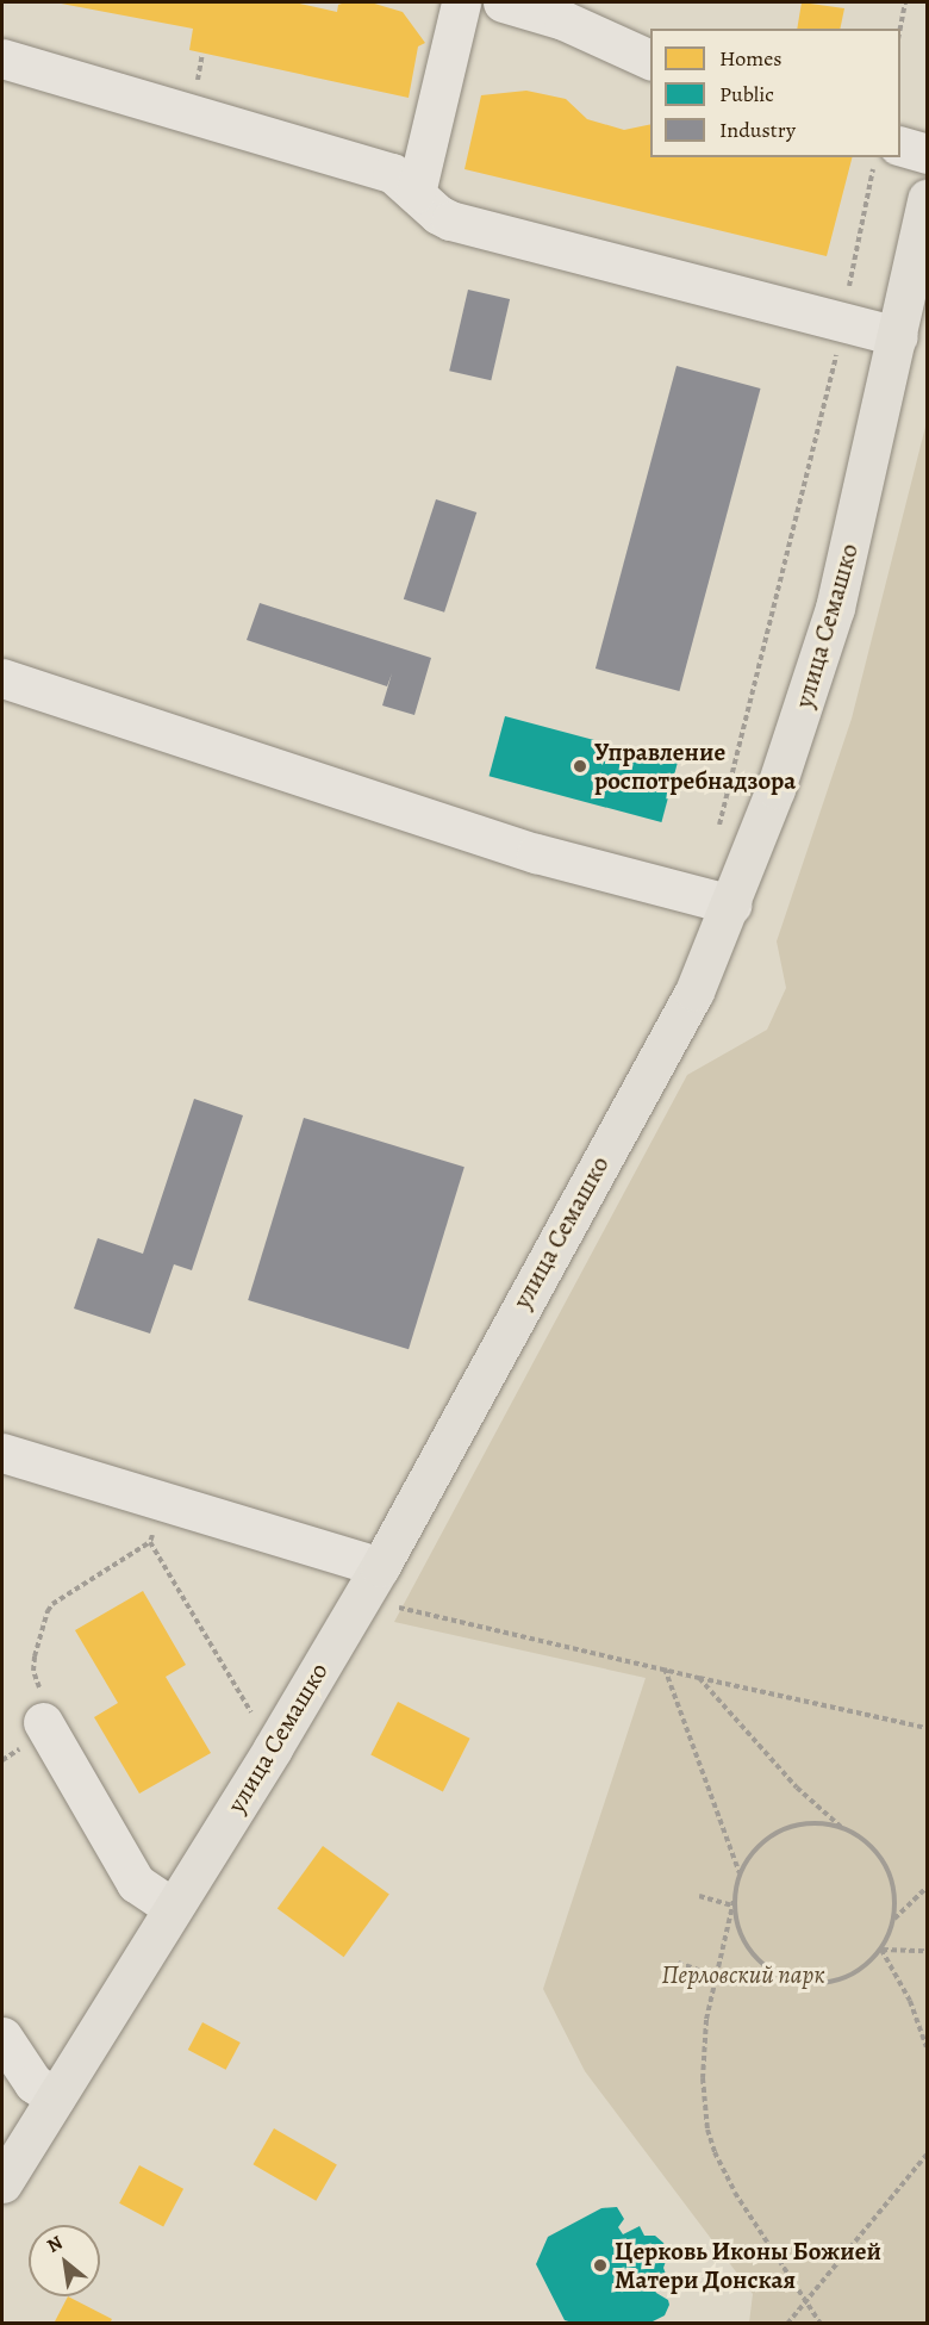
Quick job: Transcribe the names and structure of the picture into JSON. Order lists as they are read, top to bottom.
{
  "streets": {
    "main road": ["улица Семашко"]
  },
  "parks": ["Перловский парк"],
  "places": ["Управление роспотребнадзора", "Церковь Иконы Божией Матери Донская"],
  "legend": ["Homes", "Public", "Industry"],
  "north": "top left"
}
